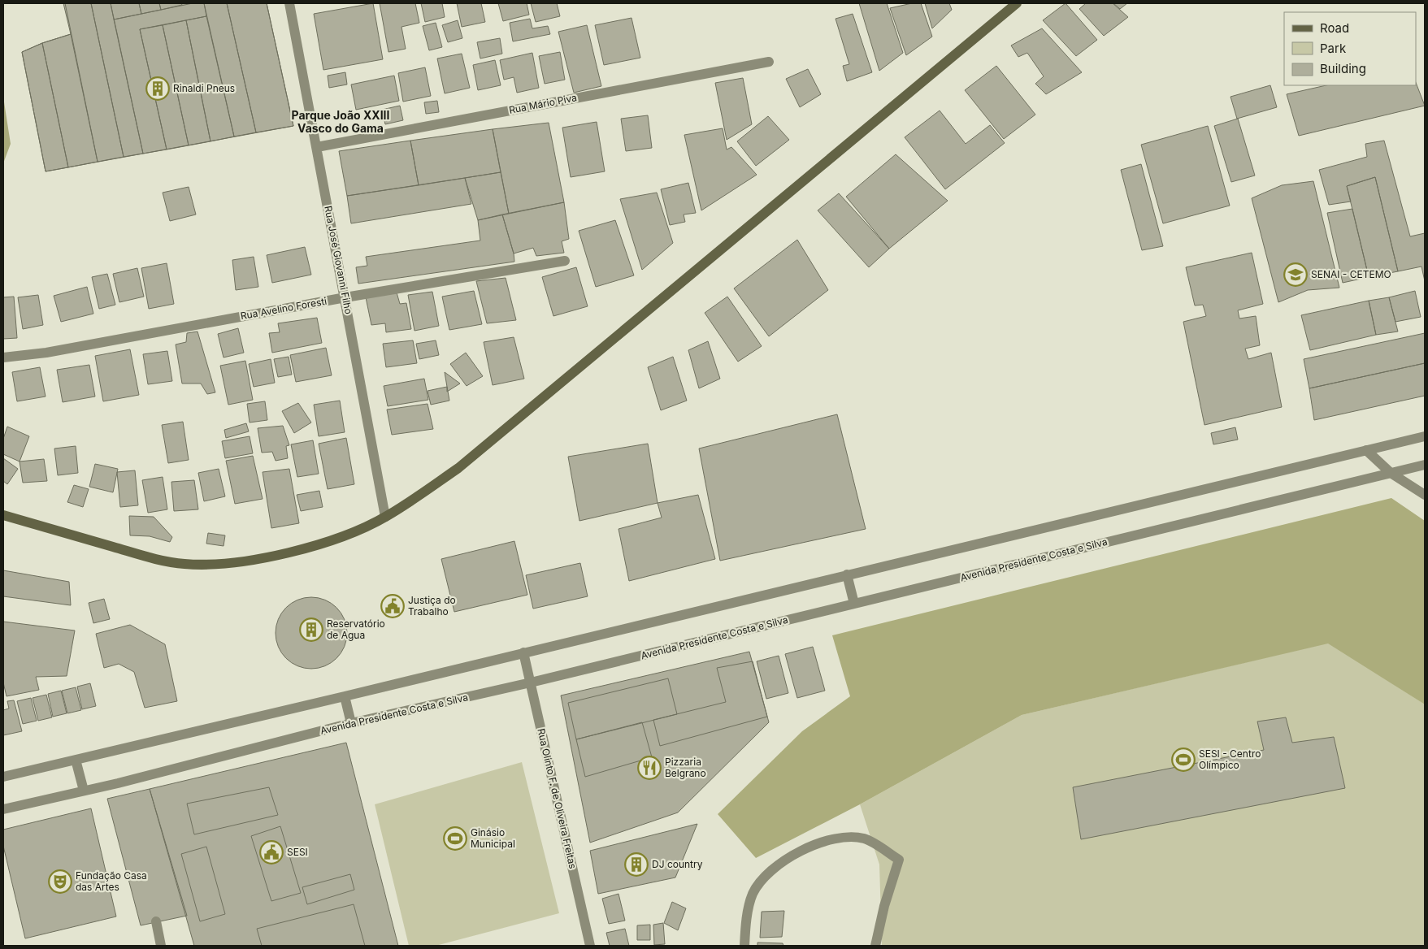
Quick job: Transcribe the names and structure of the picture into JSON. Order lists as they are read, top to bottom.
{
  "streets": {
    "street": [
      "Rua Mário Piva",
      "Rua José Giovanni Filho",
      "Rua Avelino Foresti",
      "Avenida Presidente Costa e Silva",
      "Rua Olinto F. de Oliveira Freitas"
    ]
  },
  "crossings": [
    ["Rua Mário Piva", "Rua José Giovanni Filho"],
    ["Rua José Giovanni Filho", "Rua Avelino Foresti"],
    ["Avenida Presidente Costa e Silva", "Rua Olinto F. de Oliveira Freitas"]
  ],
  "districts": ["Parque João XXIII Vasco do Gama"],
  "places": {
    "building": ["Rinaldi Pneus", "Reservatório de Agua", "DJ country"],
    "school or university": ["SENAI - CETEMO"],
    "public building": ["Justiça do Trabalho", "SESI"],
    "sports": ["SESI - Centro Olímpico", "Ginásio Municipal"],
    "restaurant": ["Pizzaria Belgrano"],
    "theatre": ["Fundação Casa das Artes"]
  },
  "legend": ["Road", "Park", "Building"]
}
